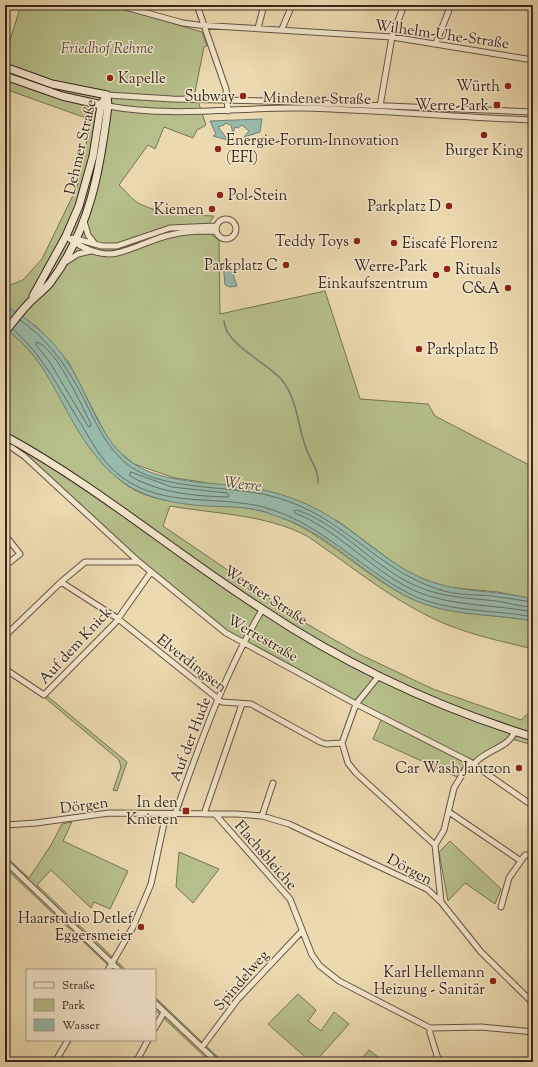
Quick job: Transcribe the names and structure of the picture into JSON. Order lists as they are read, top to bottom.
{
  "streets": {
    "main road": ["Dehmer Straße", "Werster Straße"],
    "street": [
      "Wilhelm-Uhe-Straße",
      "Mindener Straße",
      "Werrestraße",
      "Auf dem Knick",
      "Elverdingsen",
      "Auf der Hude",
      "Dörgen",
      "Flachsbleiche",
      "Spindelweg"
    ]
  },
  "crossings": [
    ["Mindener Straße", "Dehmer Straße"],
    ["Werster Straße", "Auf der Hude"],
    ["Werrestraße", "Auf dem Knick"],
    ["Werrestraße", "Auf der Hude"],
    ["Auf dem Knick", "Elverdingsen"],
    ["Elverdingsen", "Auf der Hude"],
    ["Auf der Hude", "Dörgen"],
    ["Dörgen", "Flachsbleiche"],
    ["Flachsbleiche", "Spindelweg"]
  ],
  "water": ["Werre"],
  "parks": ["Friedhof Rehme"],
  "places": {
    "other": [
      "Kapelle",
      "Würth",
      "Subway",
      "Burger King",
      "Energie-Forum-Innovation (EFI)",
      "Pol-Stein",
      "Parkplatz D",
      "Kiemen",
      "Teddy Toys",
      "Eiscafé Florenz",
      "Parkplatz C",
      "Rituals",
      "Werre-Park Einkaufszentrum",
      "C&A",
      "Parkplatz B",
      "Car Wash Jantzon",
      "Haarstudio Detlef Eggersmeier",
      "Karl Hellemann Heizung - Sanitär"
    ],
    "transit": ["Werre-Park", "In den Knieten"]
  },
  "legend": ["Straße", "Park", "Wasser"]
}
